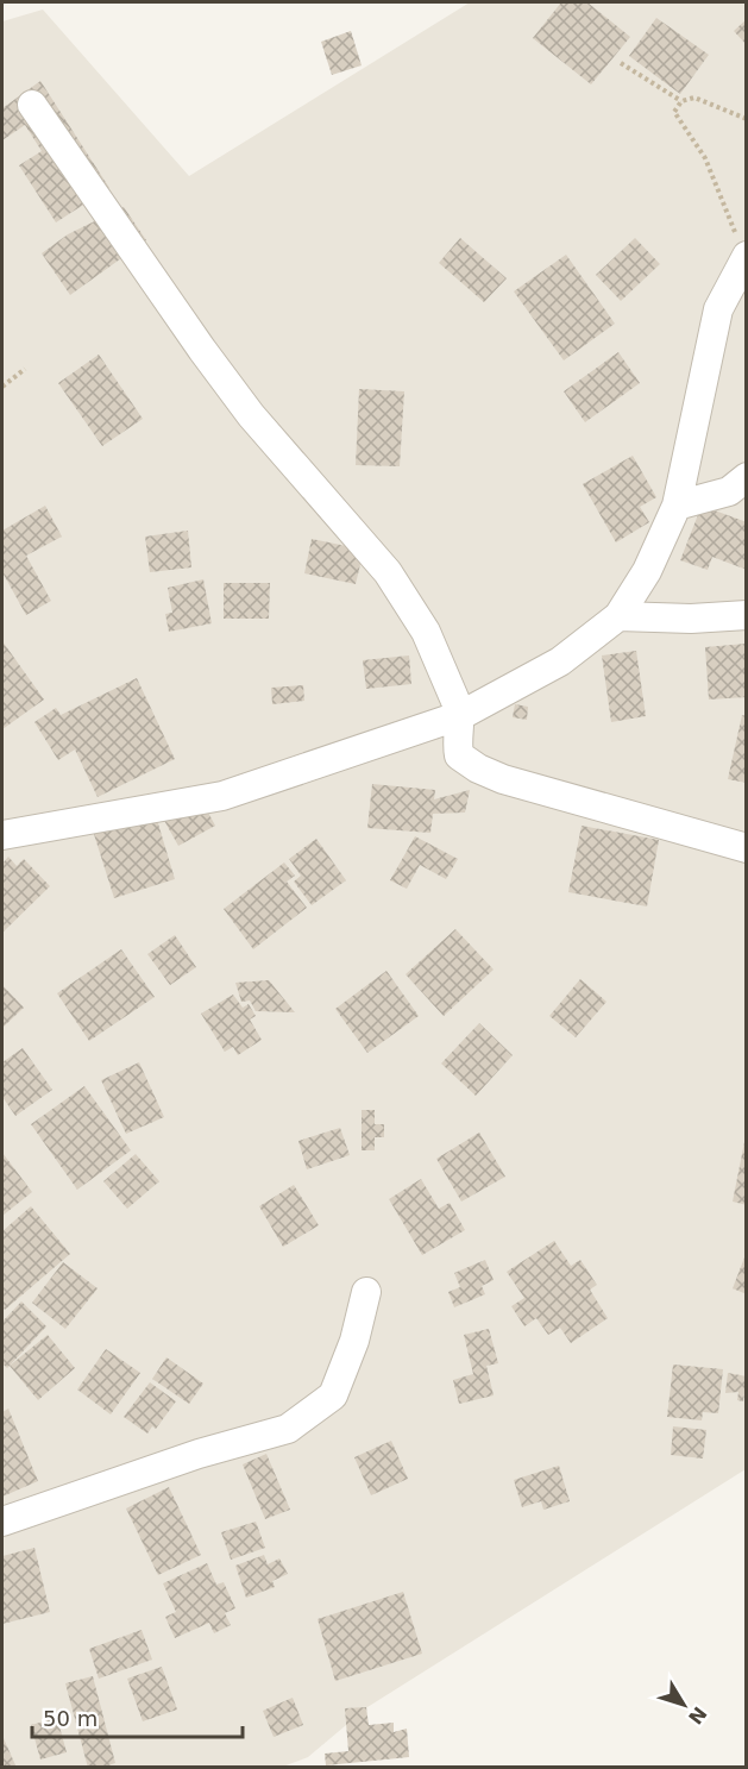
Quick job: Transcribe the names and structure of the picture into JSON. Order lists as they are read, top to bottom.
{
  "scale_bar": "50 m",
  "north": "bottom right"
}
